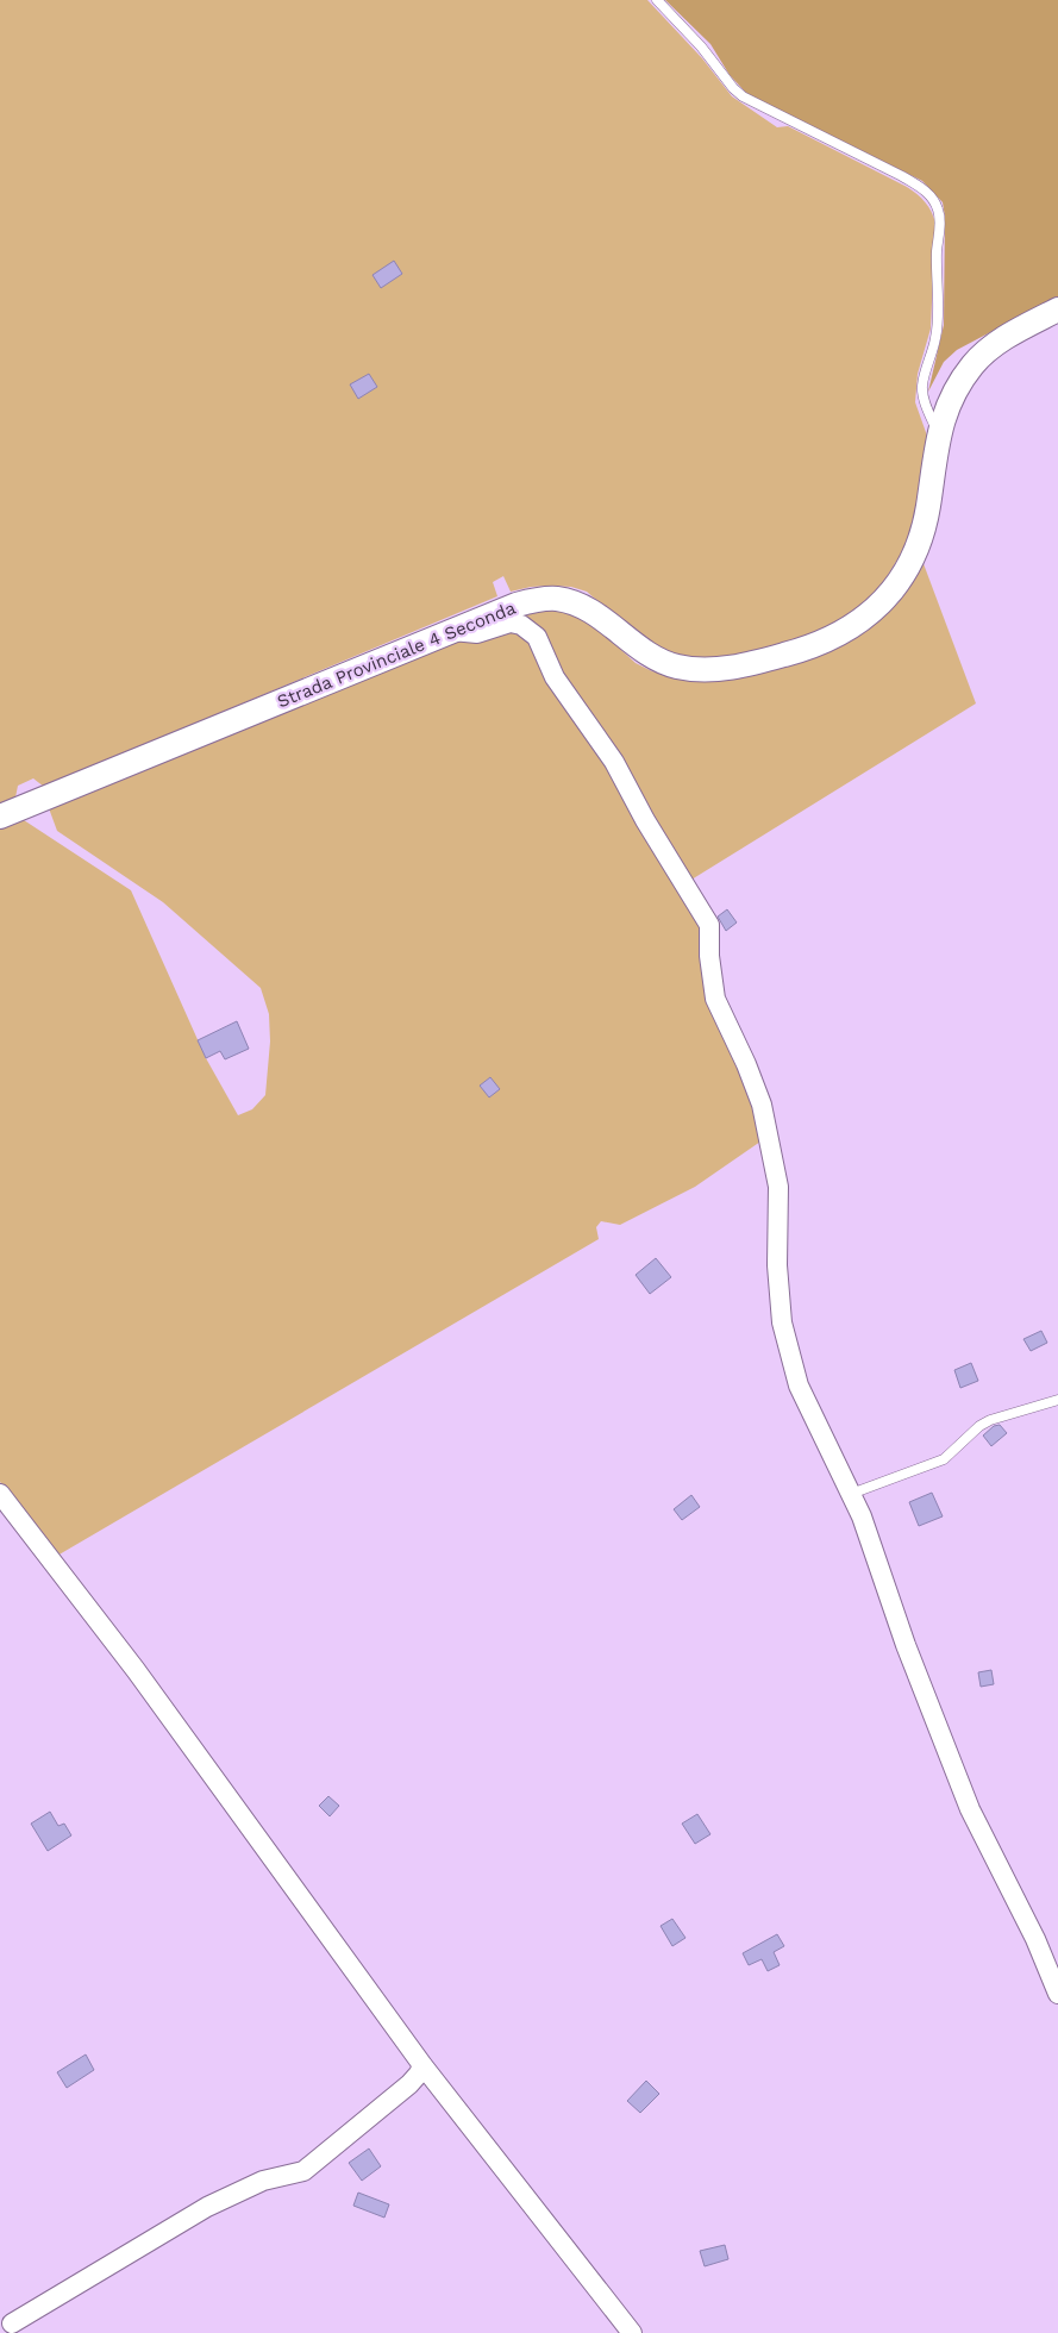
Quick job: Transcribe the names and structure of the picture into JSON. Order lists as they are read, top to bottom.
{
  "streets": {
    "street": ["Strada Provinciale 4 Seconda"]
  }
}
